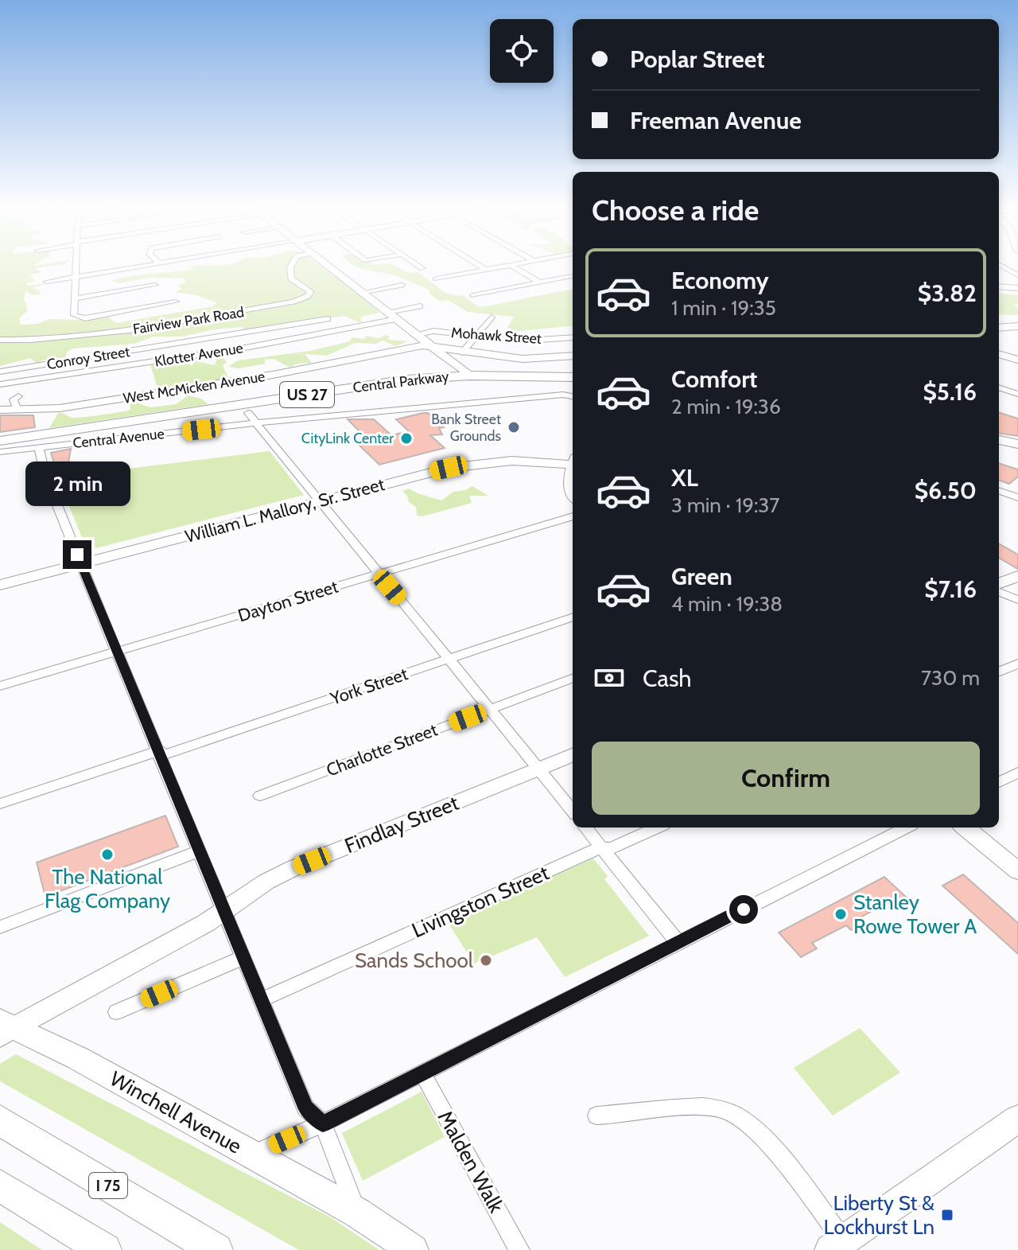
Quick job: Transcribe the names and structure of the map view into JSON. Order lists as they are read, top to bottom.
{
  "streets": {
    "highway": ["I 75"],
    "main road": ["Central Parkway", "US 27", "Winchell Avenue"],
    "street": [
      "Fairview Park Road",
      "Mohawk Street",
      "Klotter Avenue",
      "Conroy Street",
      "West McMicken Avenue",
      "Central Avenue",
      "William L. Mallory, Sr. Street",
      "Dayton Street",
      "York Street",
      "Charlotte Street",
      "Findlay Street",
      "Livingston Street",
      "Malden Walk"
    ]
  },
  "crossings": [
    ["Findlay Street", "Winchell Avenue"]
  ],
  "places": {
    "other": [
      "Bank Street Grounds",
      "CityLink Center",
      "The National Flag Company",
      "Stanley Rowe Tower A",
      "Sands School"
    ],
    "transit": ["Liberty St & Lockhurst Ln"]
  },
  "page": {
    "banner": ["Poplar Street", "Freeman Avenue"],
    "heading": "Choose a ride",
    "list": [
      {
        "name": "Economy",
        "note": "1 min · 19:35",
        "value": "$3.82"
      },
      {
        "name": "Comfort",
        "note": "2 min · 19:36",
        "value": "$5.16"
      },
      {
        "name": "XL",
        "note": "3 min · 19:37",
        "value": "$6.50"
      },
      {
        "name": "Green",
        "note": "4 min · 19:38",
        "value": "$7.16"
      }
    ],
    "bubble": "2 min",
    "pay": ["Cash", "730 m"],
    "buttons": "Confirm"
  }
}
